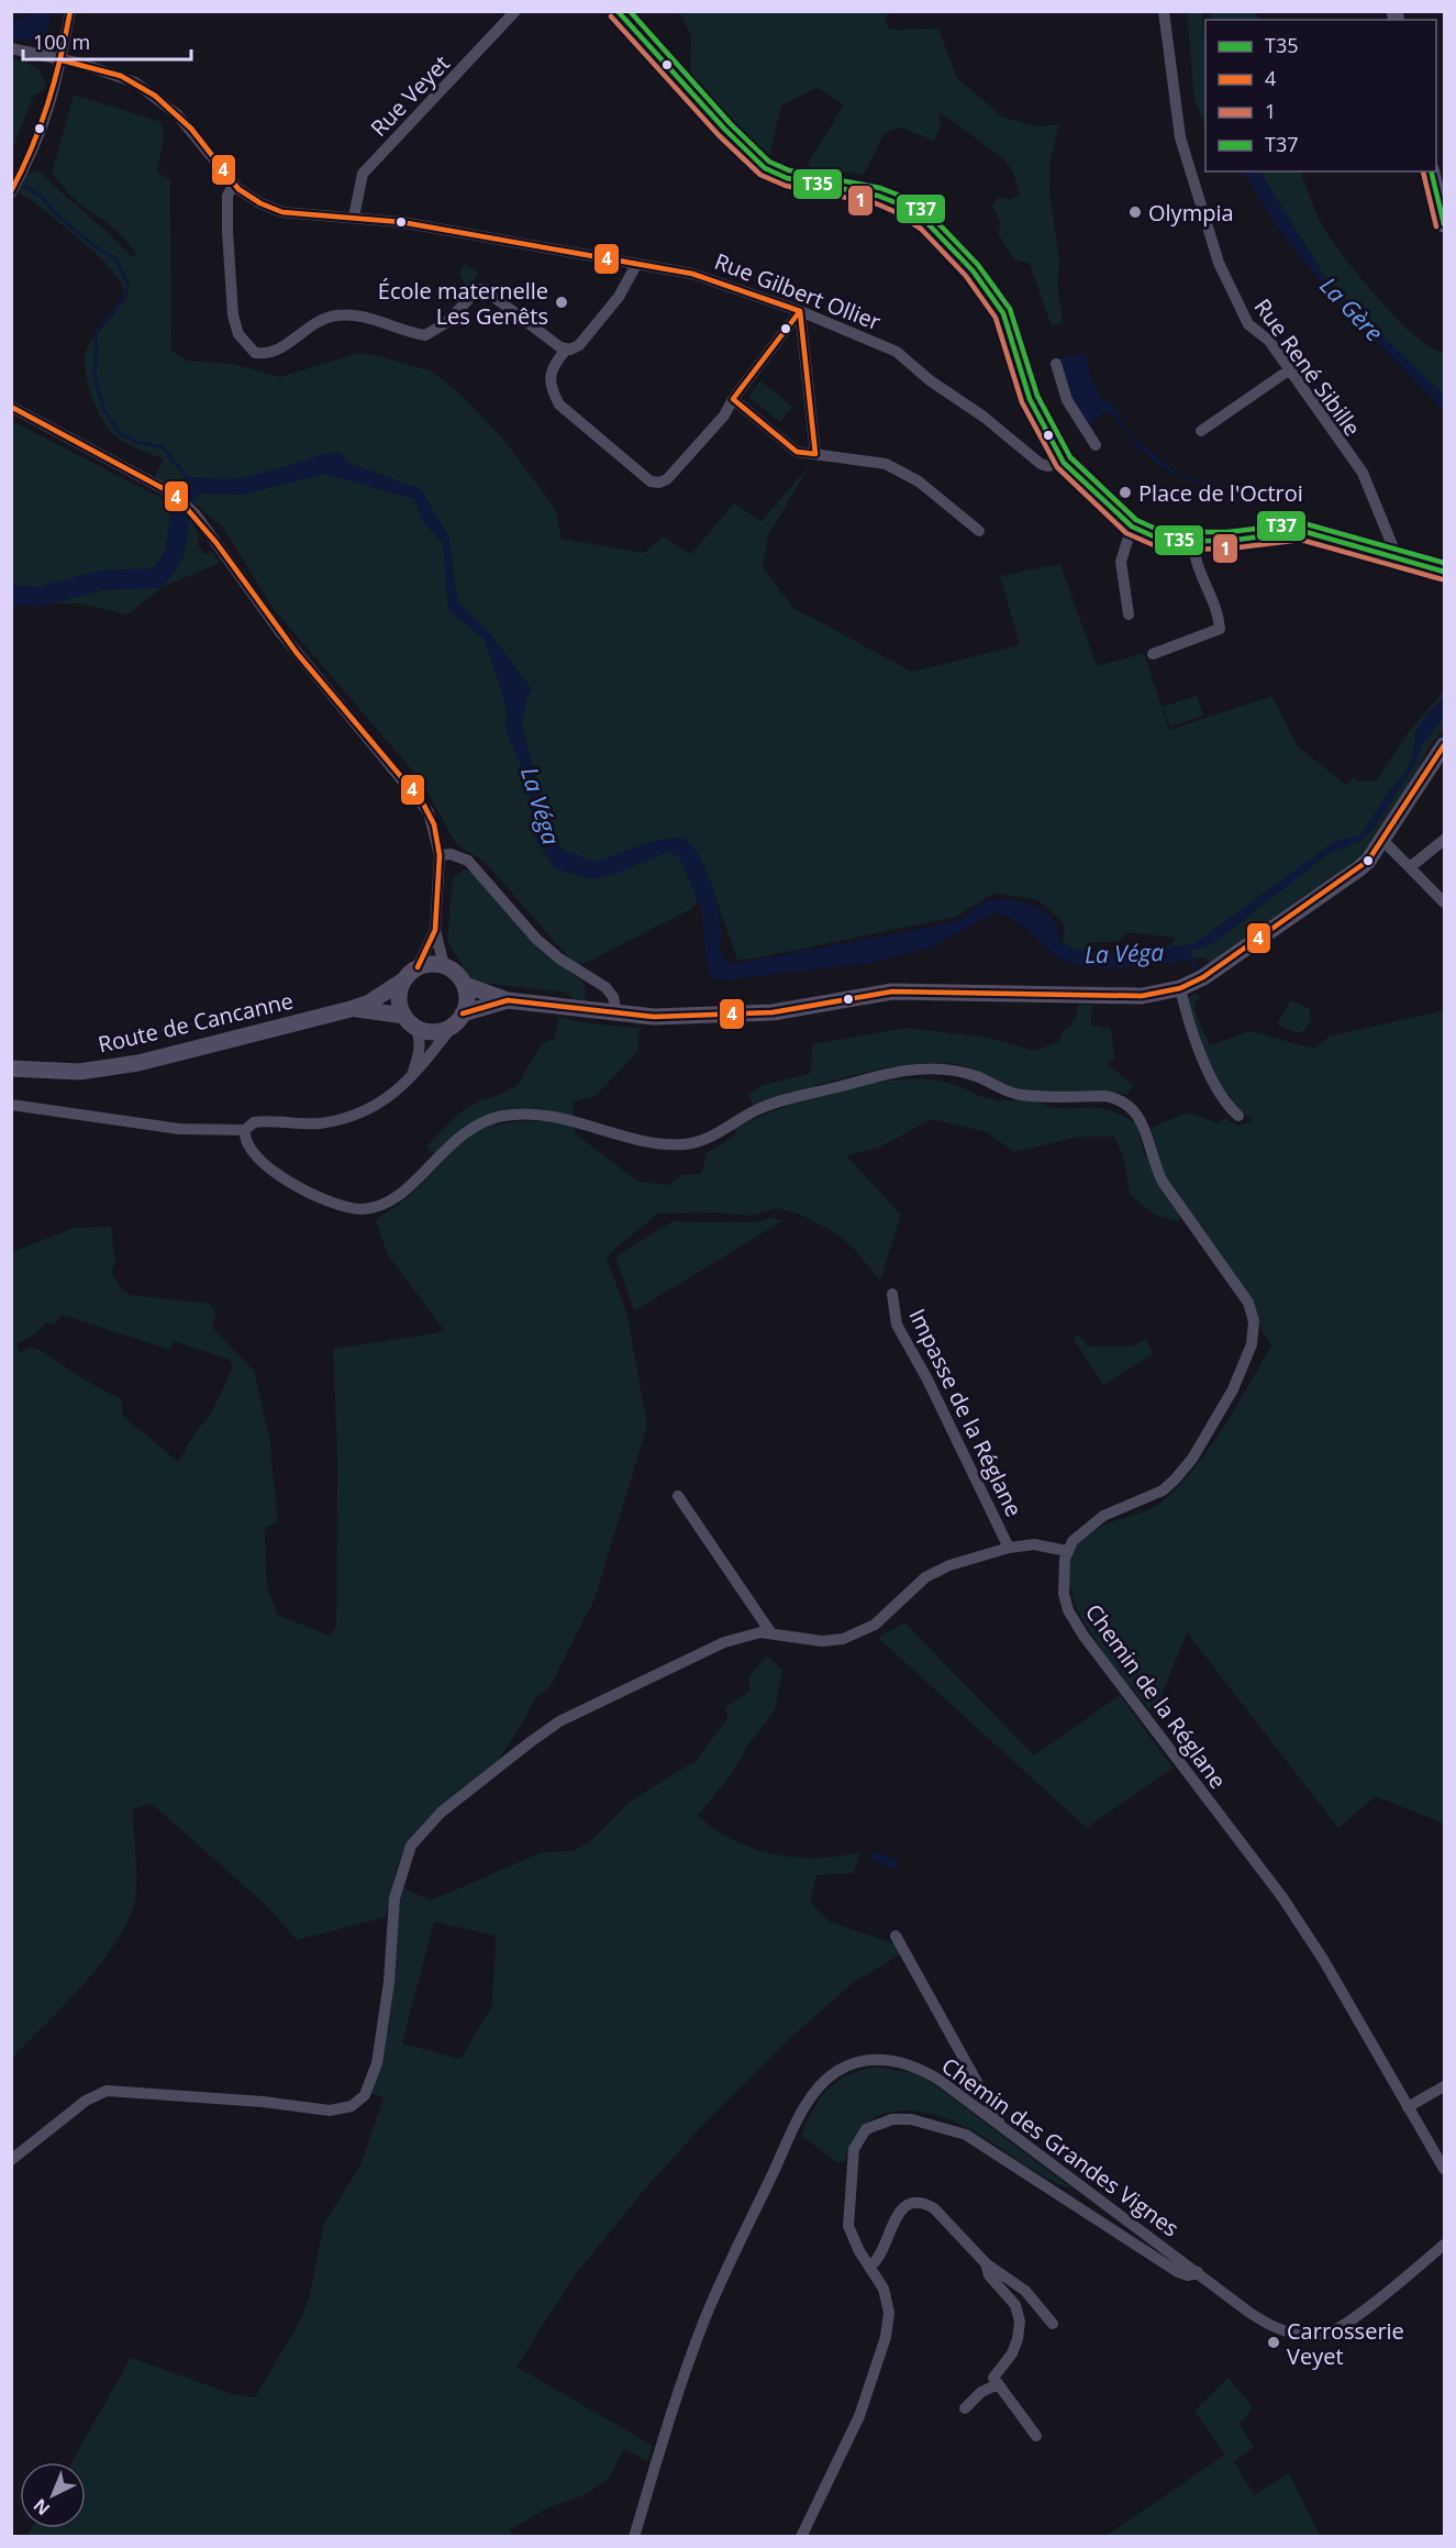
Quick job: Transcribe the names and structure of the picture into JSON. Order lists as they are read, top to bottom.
{
  "streets": {
    "main road": ["Route de Cancanne"],
    "street": [
      "Rue Veyet",
      "Rue Gilbert Ollier",
      "Rue René Sibille",
      "Impasse de la Réglane",
      "Chemin de la Réglane",
      "Chemin des Grandes Vignes"
    ]
  },
  "crossings": [
    ["Rue Veyet", "Rue Gilbert Ollier"]
  ],
  "water": ["La Gère", "La Véga"],
  "places": [
    "Olympia",
    "École maternelle Les Genêts",
    "Place de l'Octroi",
    "Carrosserie Veyet"
  ],
  "lines": [
    "transit line T35",
    "transit line 4",
    "transit line T37",
    "transit line 1"
  ],
  "legend": [
    "T35",
    "4",
    "1",
    "T37"
  ],
  "scale_bar": "100 m",
  "north": "bottom left"
}
